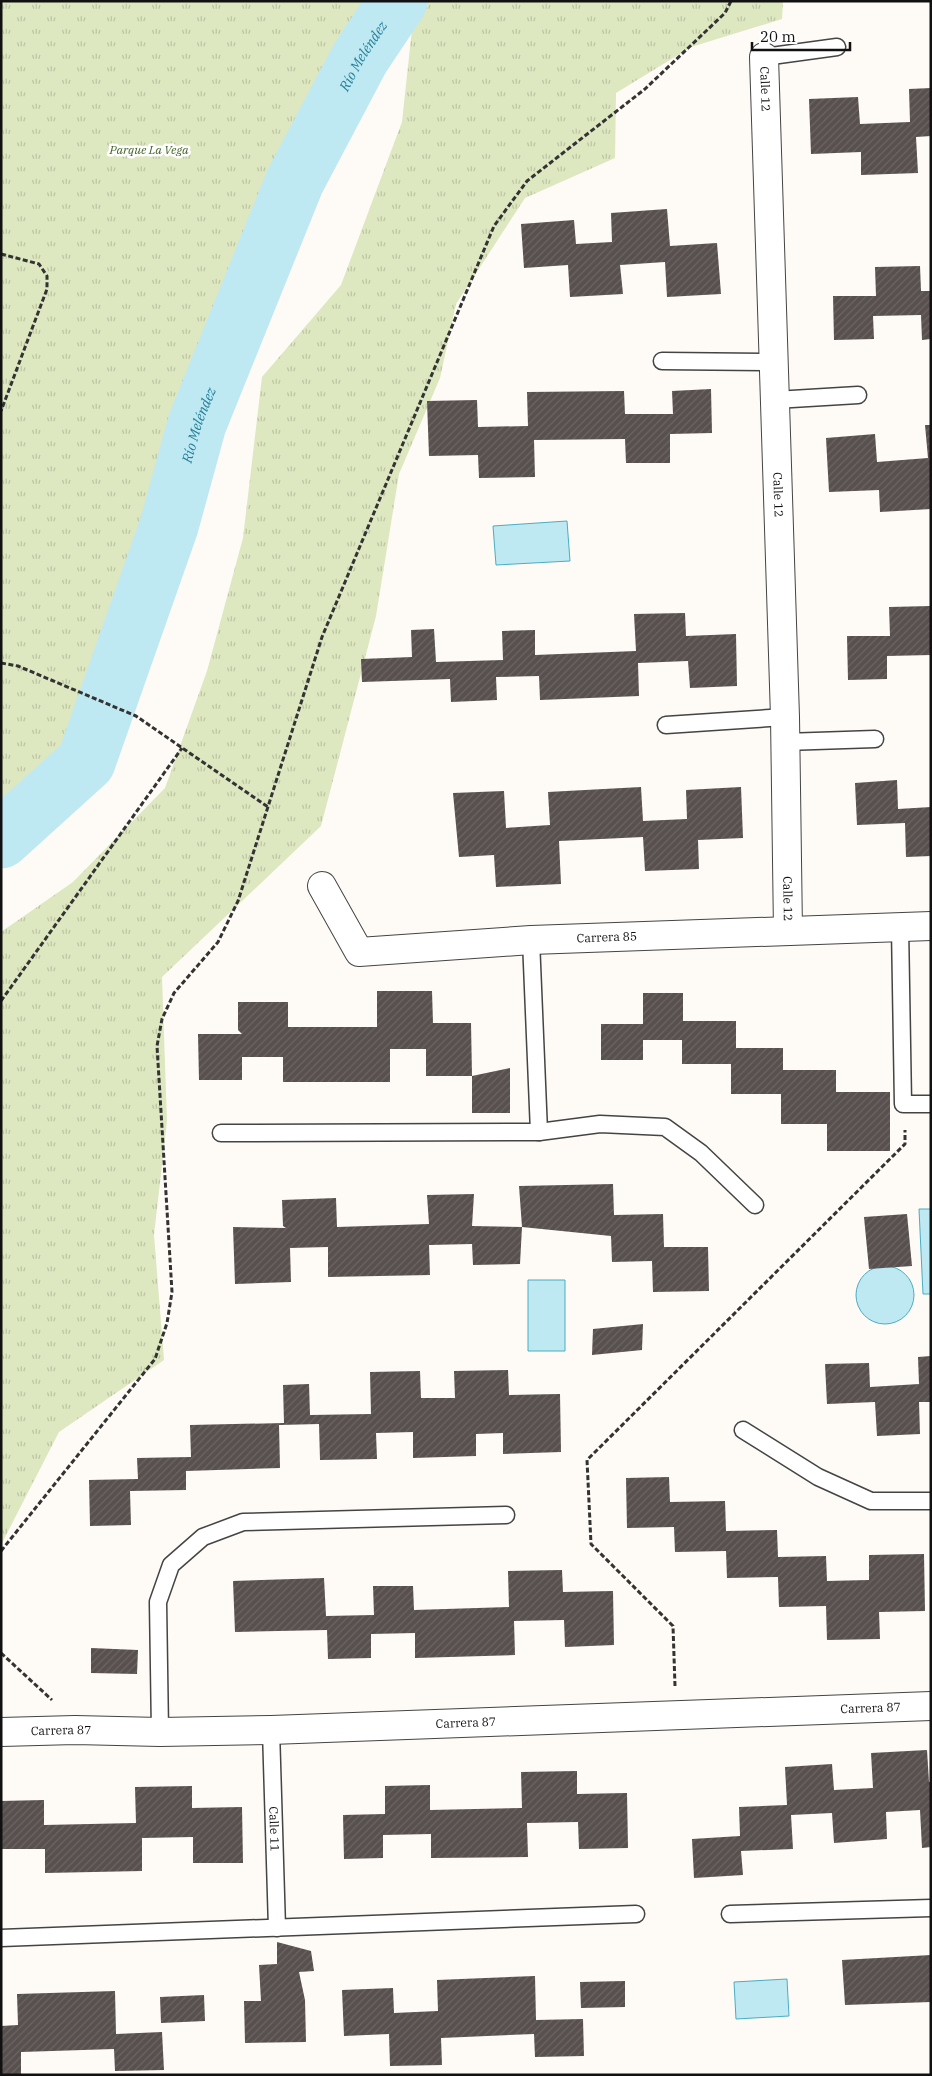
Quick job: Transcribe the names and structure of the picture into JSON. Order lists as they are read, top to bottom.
{
  "streets": {
    "street": ["Calle 12", "Carrera 85", "Carrera 87"],
    "lane": ["Calle 11"]
  },
  "crossings": [
    ["Calle 12", "Carrera 85"],
    ["Carrera 87", "Calle 11"]
  ],
  "water": ["Río Meléndez"],
  "parks": ["Parque La Vega"],
  "scale_bar": "20 m"
}
